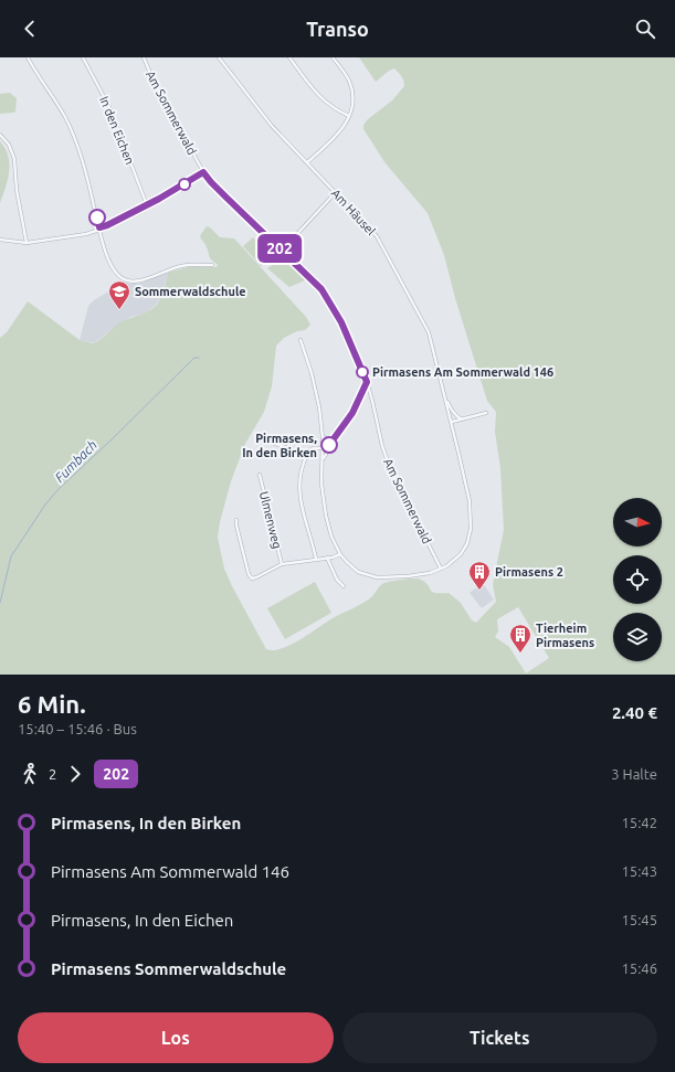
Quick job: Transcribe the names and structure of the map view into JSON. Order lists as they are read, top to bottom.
{
  "streets": {
    "street": [
      "Am Sommerwald",
      "In den Eichen",
      "Am Häusel",
      "Ulmenweg"
    ]
  },
  "crossings": [
    ["Am Sommerwald", "Am Häusel"]
  ],
  "water": ["Fumbach"],
  "places": {
    "school or university": ["Sommerwaldschule"],
    "other": ["Pirmasens Am Sommerwald 146", "Pirmasens, In den Birken"],
    "building": ["Pirmasens 2", "Tierheim Pirmasens"]
  },
  "lines": ["bus line 202"],
  "north": "right",
  "page": {
    "header": "Transo",
    "on_map": "202",
    "heading": ["6 Min.", "15:40 – 15:46 · Bus", "2.40 €"],
    "legs": ["2", "202", "3 Halte"],
    "list": [
      {
        "name": "Pirmasens, In den Birken",
        "value": "15:42"
      },
      {
        "name": "Pirmasens Am Sommerwald 146",
        "value": "15:43"
      },
      {
        "name": "Pirmasens, In den Eichen",
        "value": "15:45"
      },
      {
        "name": "Pirmasens Sommerwaldschule",
        "value": "15:46"
      }
    ],
    "buttons": ["Los", "Tickets"]
  }
}
